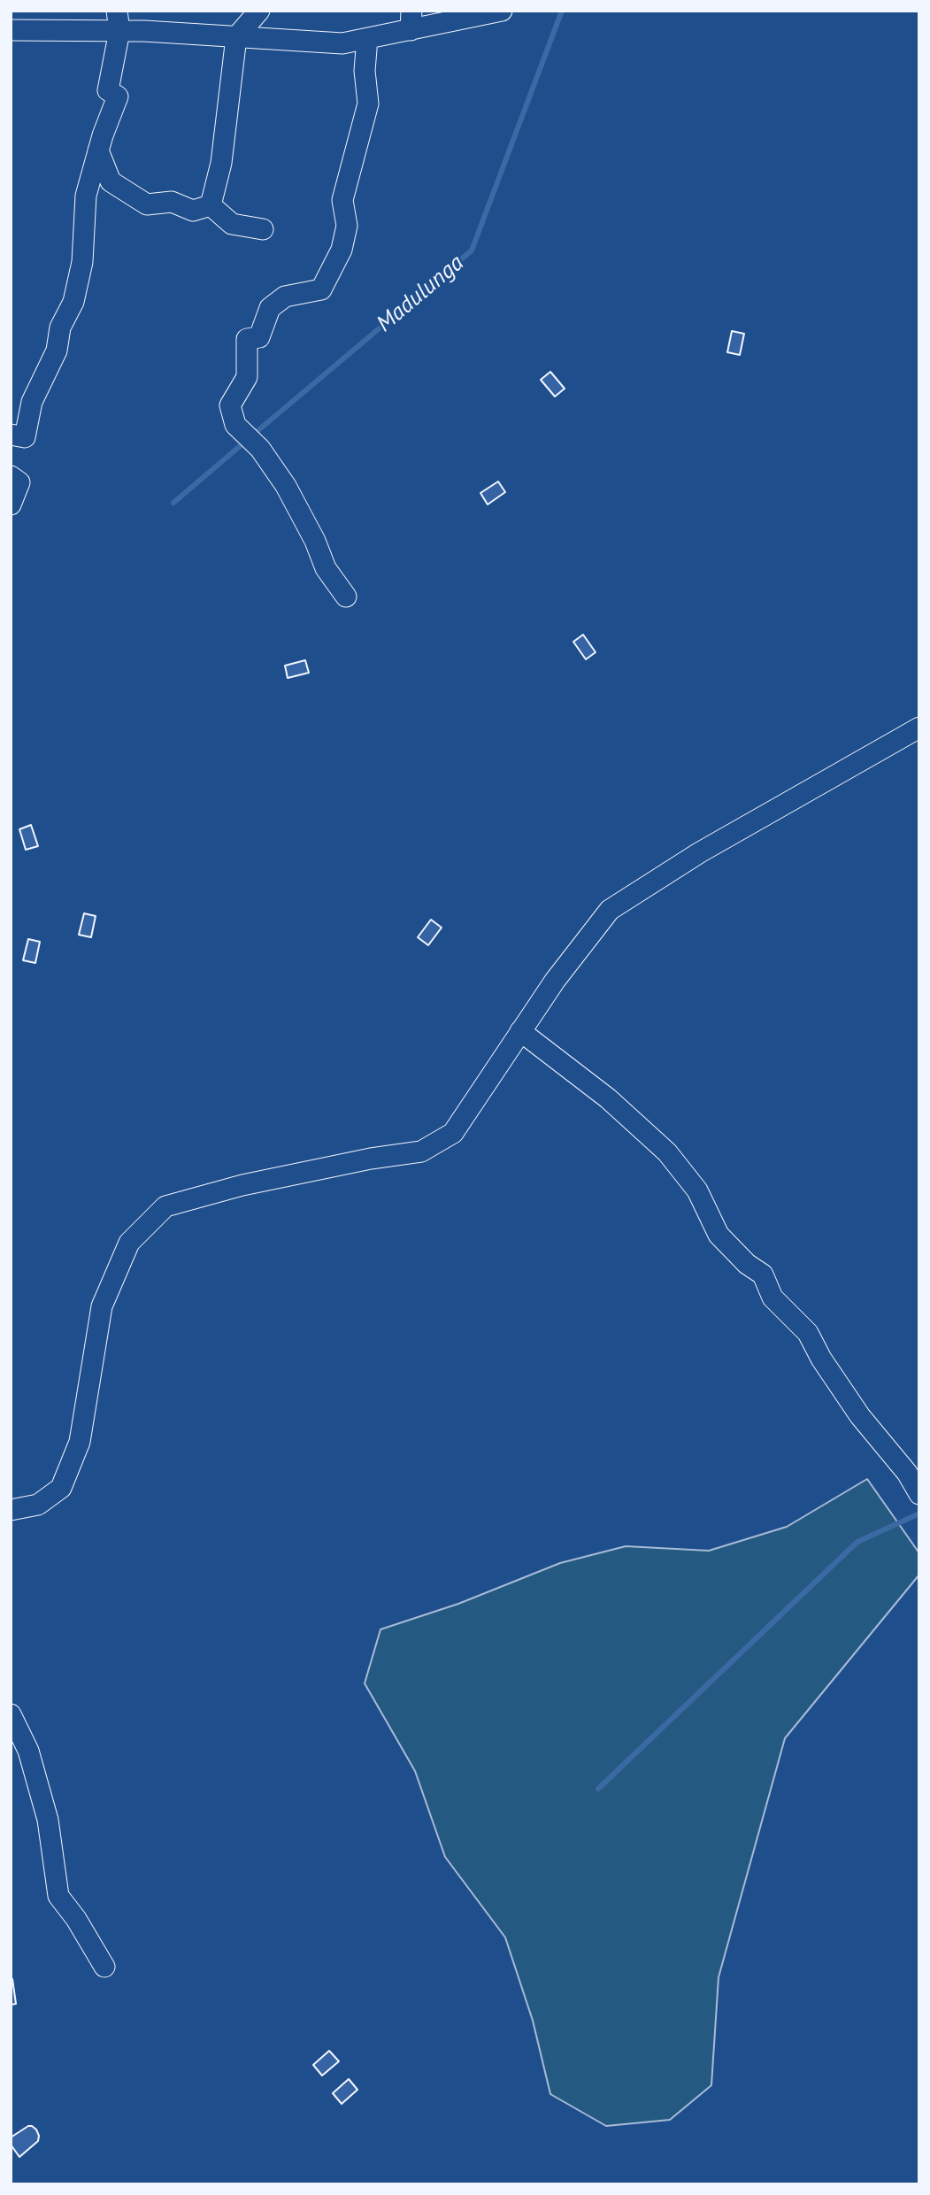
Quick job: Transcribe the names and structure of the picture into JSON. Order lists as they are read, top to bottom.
{
  "water": ["Madulunga"]
}
